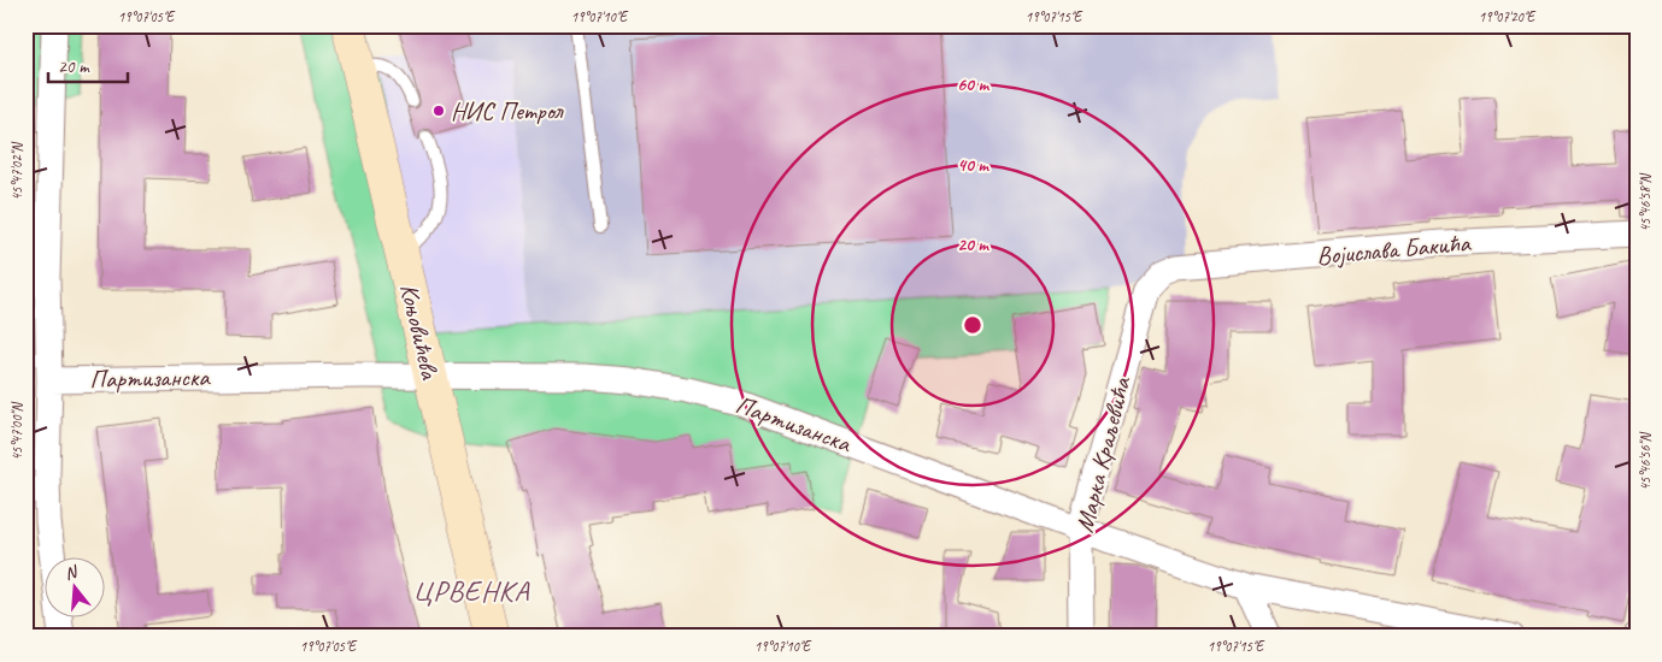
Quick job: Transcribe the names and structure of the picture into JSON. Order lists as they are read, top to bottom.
{
  "streets": {
    "main road": ["Коњовићева"],
    "street": ["Војислава Бакића", "Партизанска", "Марка Краљевића"]
  },
  "crossings": [
    ["Војислава Бакића", "Марка Краљевића"],
    ["Коњовићева", "Партизанска"],
    ["Партизанска", "Марка Краљевића"]
  ],
  "districts": ["ЦРВЕНКА"],
  "places": ["НИС Петрол"],
  "scale_bar": "20 m",
  "north": "top",
  "coordinates": [
    "19°07'05\"E",
    "19°07'10\"E",
    "19°07'15\"E",
    "19°07'20\"E",
    "45°47'02\"N",
    "45°46'58\"N",
    "45°47'00\"N",
    "45°46'56\"N"
  ],
  "rings": ["60 m", "40 m", "20 m"]
}
